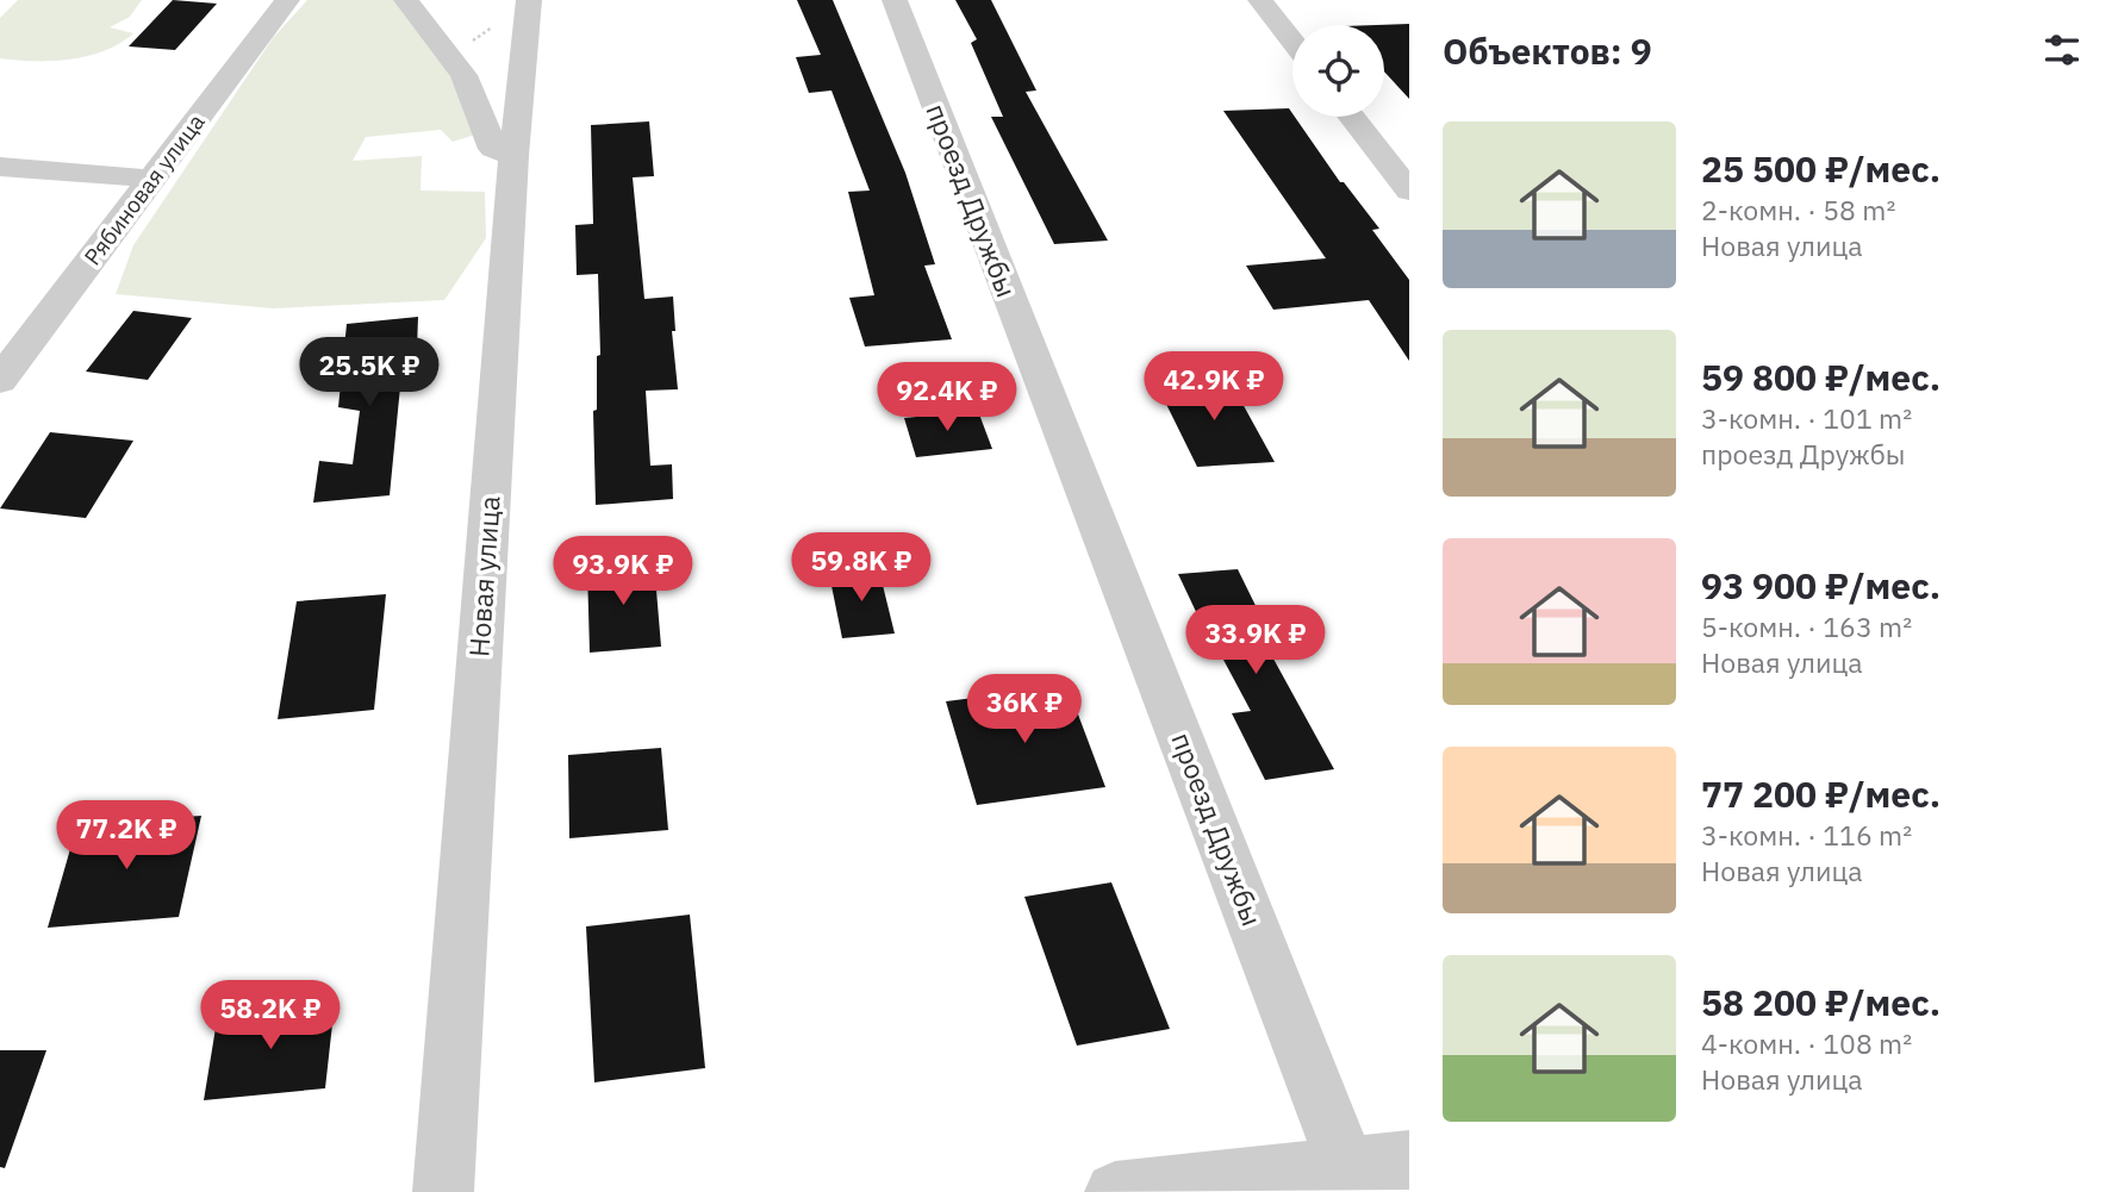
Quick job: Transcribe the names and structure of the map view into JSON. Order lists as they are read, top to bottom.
{
  "streets": {
    "street": ["Рябиновая улица", "проезд Дружбы", "Новая улица"]
  },
  "page": {
    "heading": "Объектов: 9",
    "list": [
      {
        "name": "25 500 ₽/мес.",
        "note": "2-комн. · 58 m² · Новая улица"
      },
      {
        "name": "59 800 ₽/мес.",
        "note": "3-комн. · 101 m² · проезд Дружбы"
      },
      {
        "name": "93 900 ₽/мес.",
        "note": "5-комн. · 163 m² · Новая улица"
      },
      {
        "name": "77 200 ₽/мес.",
        "note": "3-комн. · 116 m² · Новая улица"
      },
      {
        "name": "58 200 ₽/мес.",
        "note": "4-комн. · 108 m² · Новая улица"
      }
    ],
    "price": [
      "25.5K ₽",
      "42.9K ₽",
      "92.4K ₽",
      "59.8K ₽",
      "93.9K ₽",
      "33.9K ₽",
      "36K ₽",
      "77.2K ₽",
      "58.2K ₽"
    ]
  }
}
